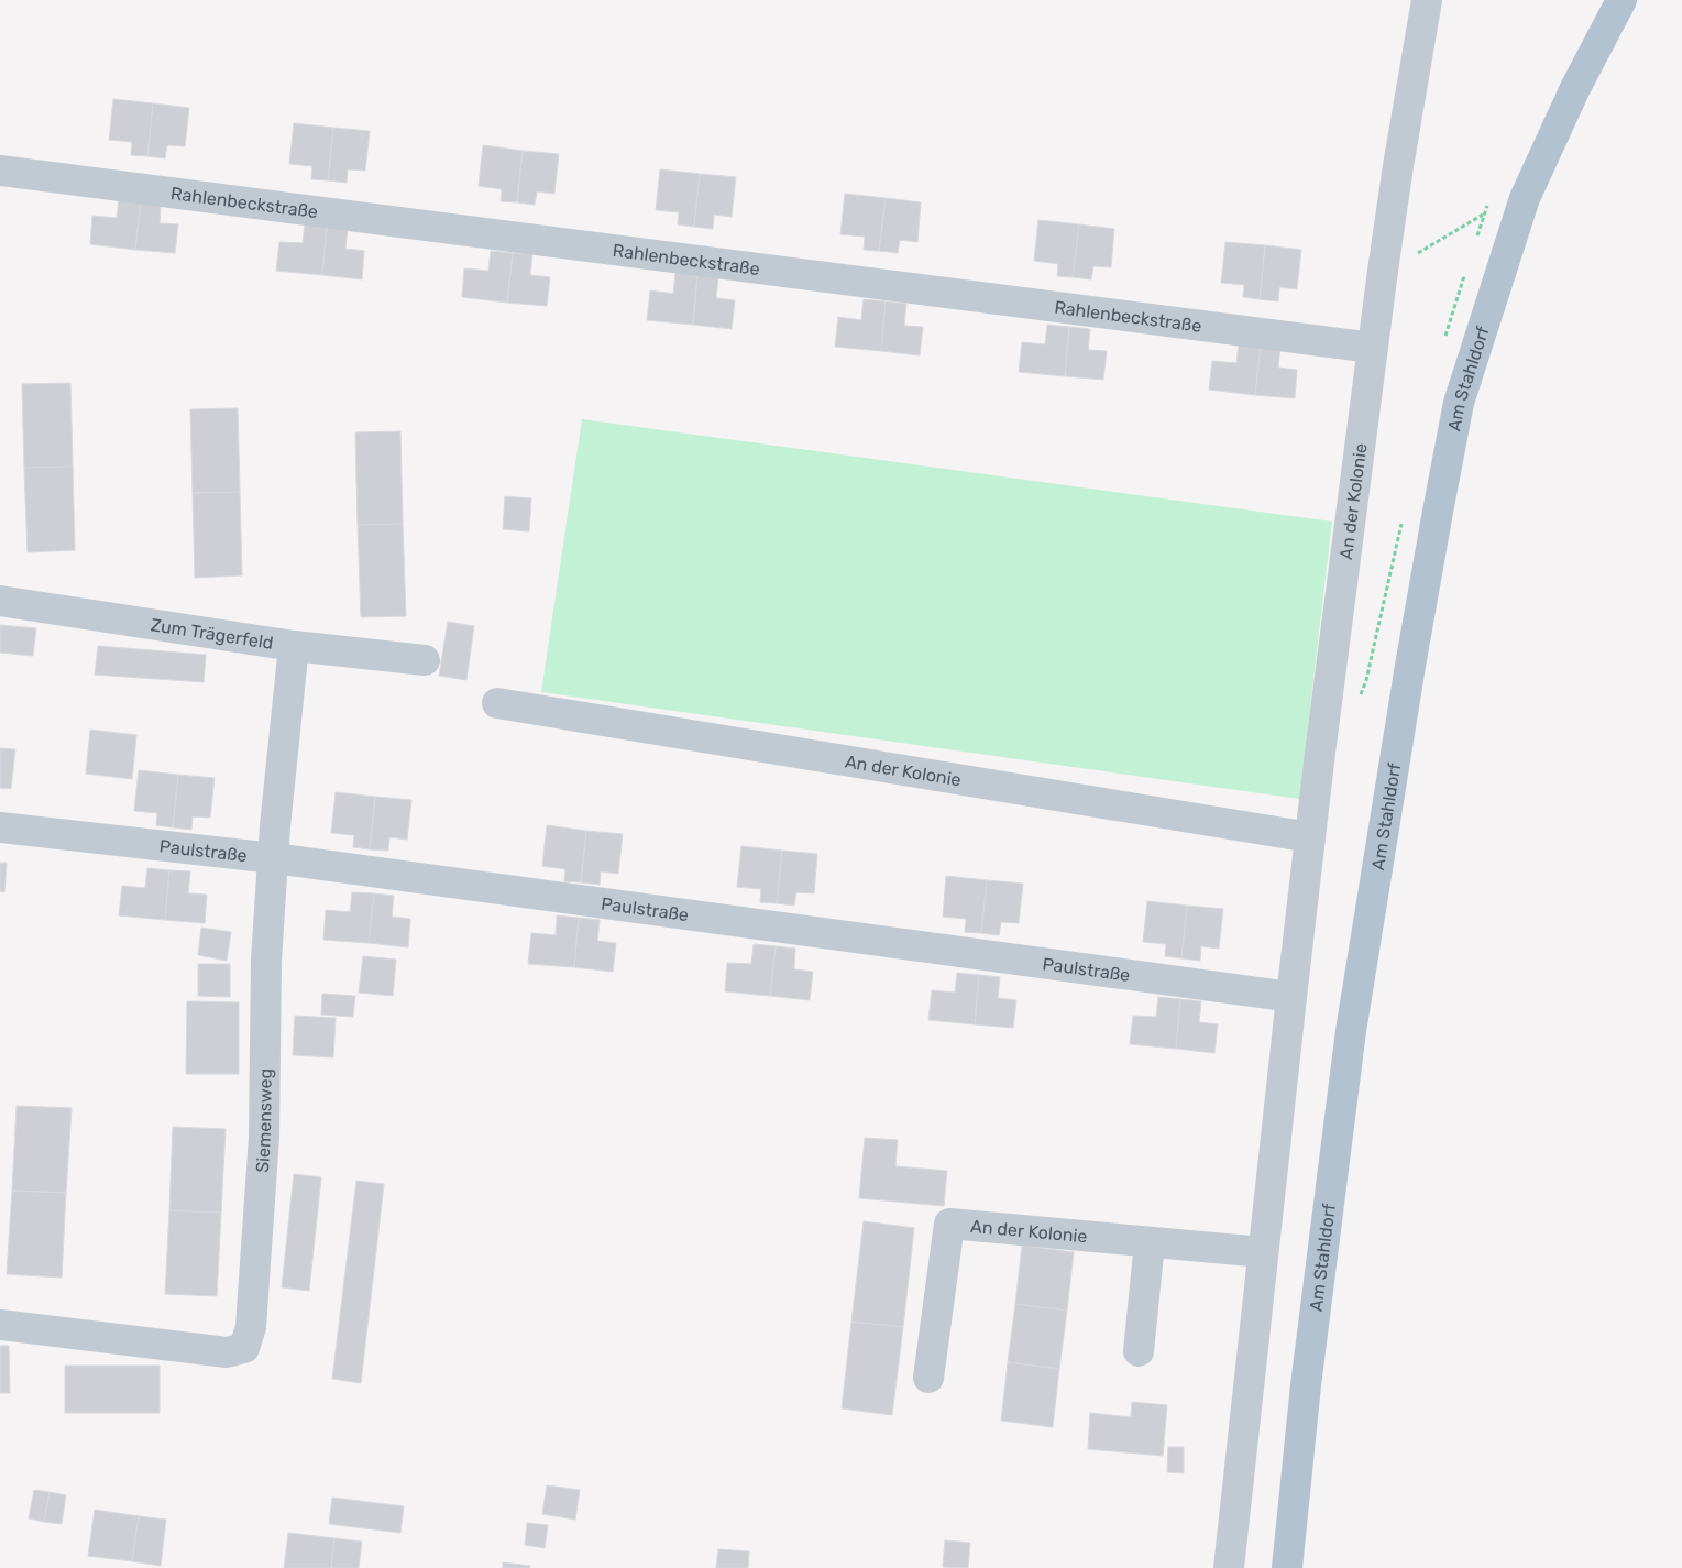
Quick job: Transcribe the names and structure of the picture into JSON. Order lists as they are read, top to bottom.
{
  "streets": {
    "main road": ["Am Stahldorf"],
    "street": [
      "Rahlenbeckstraße",
      "An der Kolonie",
      "Zum Trägerfeld",
      "Paulstraße",
      "Siemensweg"
    ]
  },
  "crossings": [
    ["Rahlenbeckstraße", "An der Kolonie"],
    ["An der Kolonie", "Paulstraße"],
    ["Zum Trägerfeld", "Siemensweg"],
    ["Paulstraße", "Siemensweg"]
  ]
}
